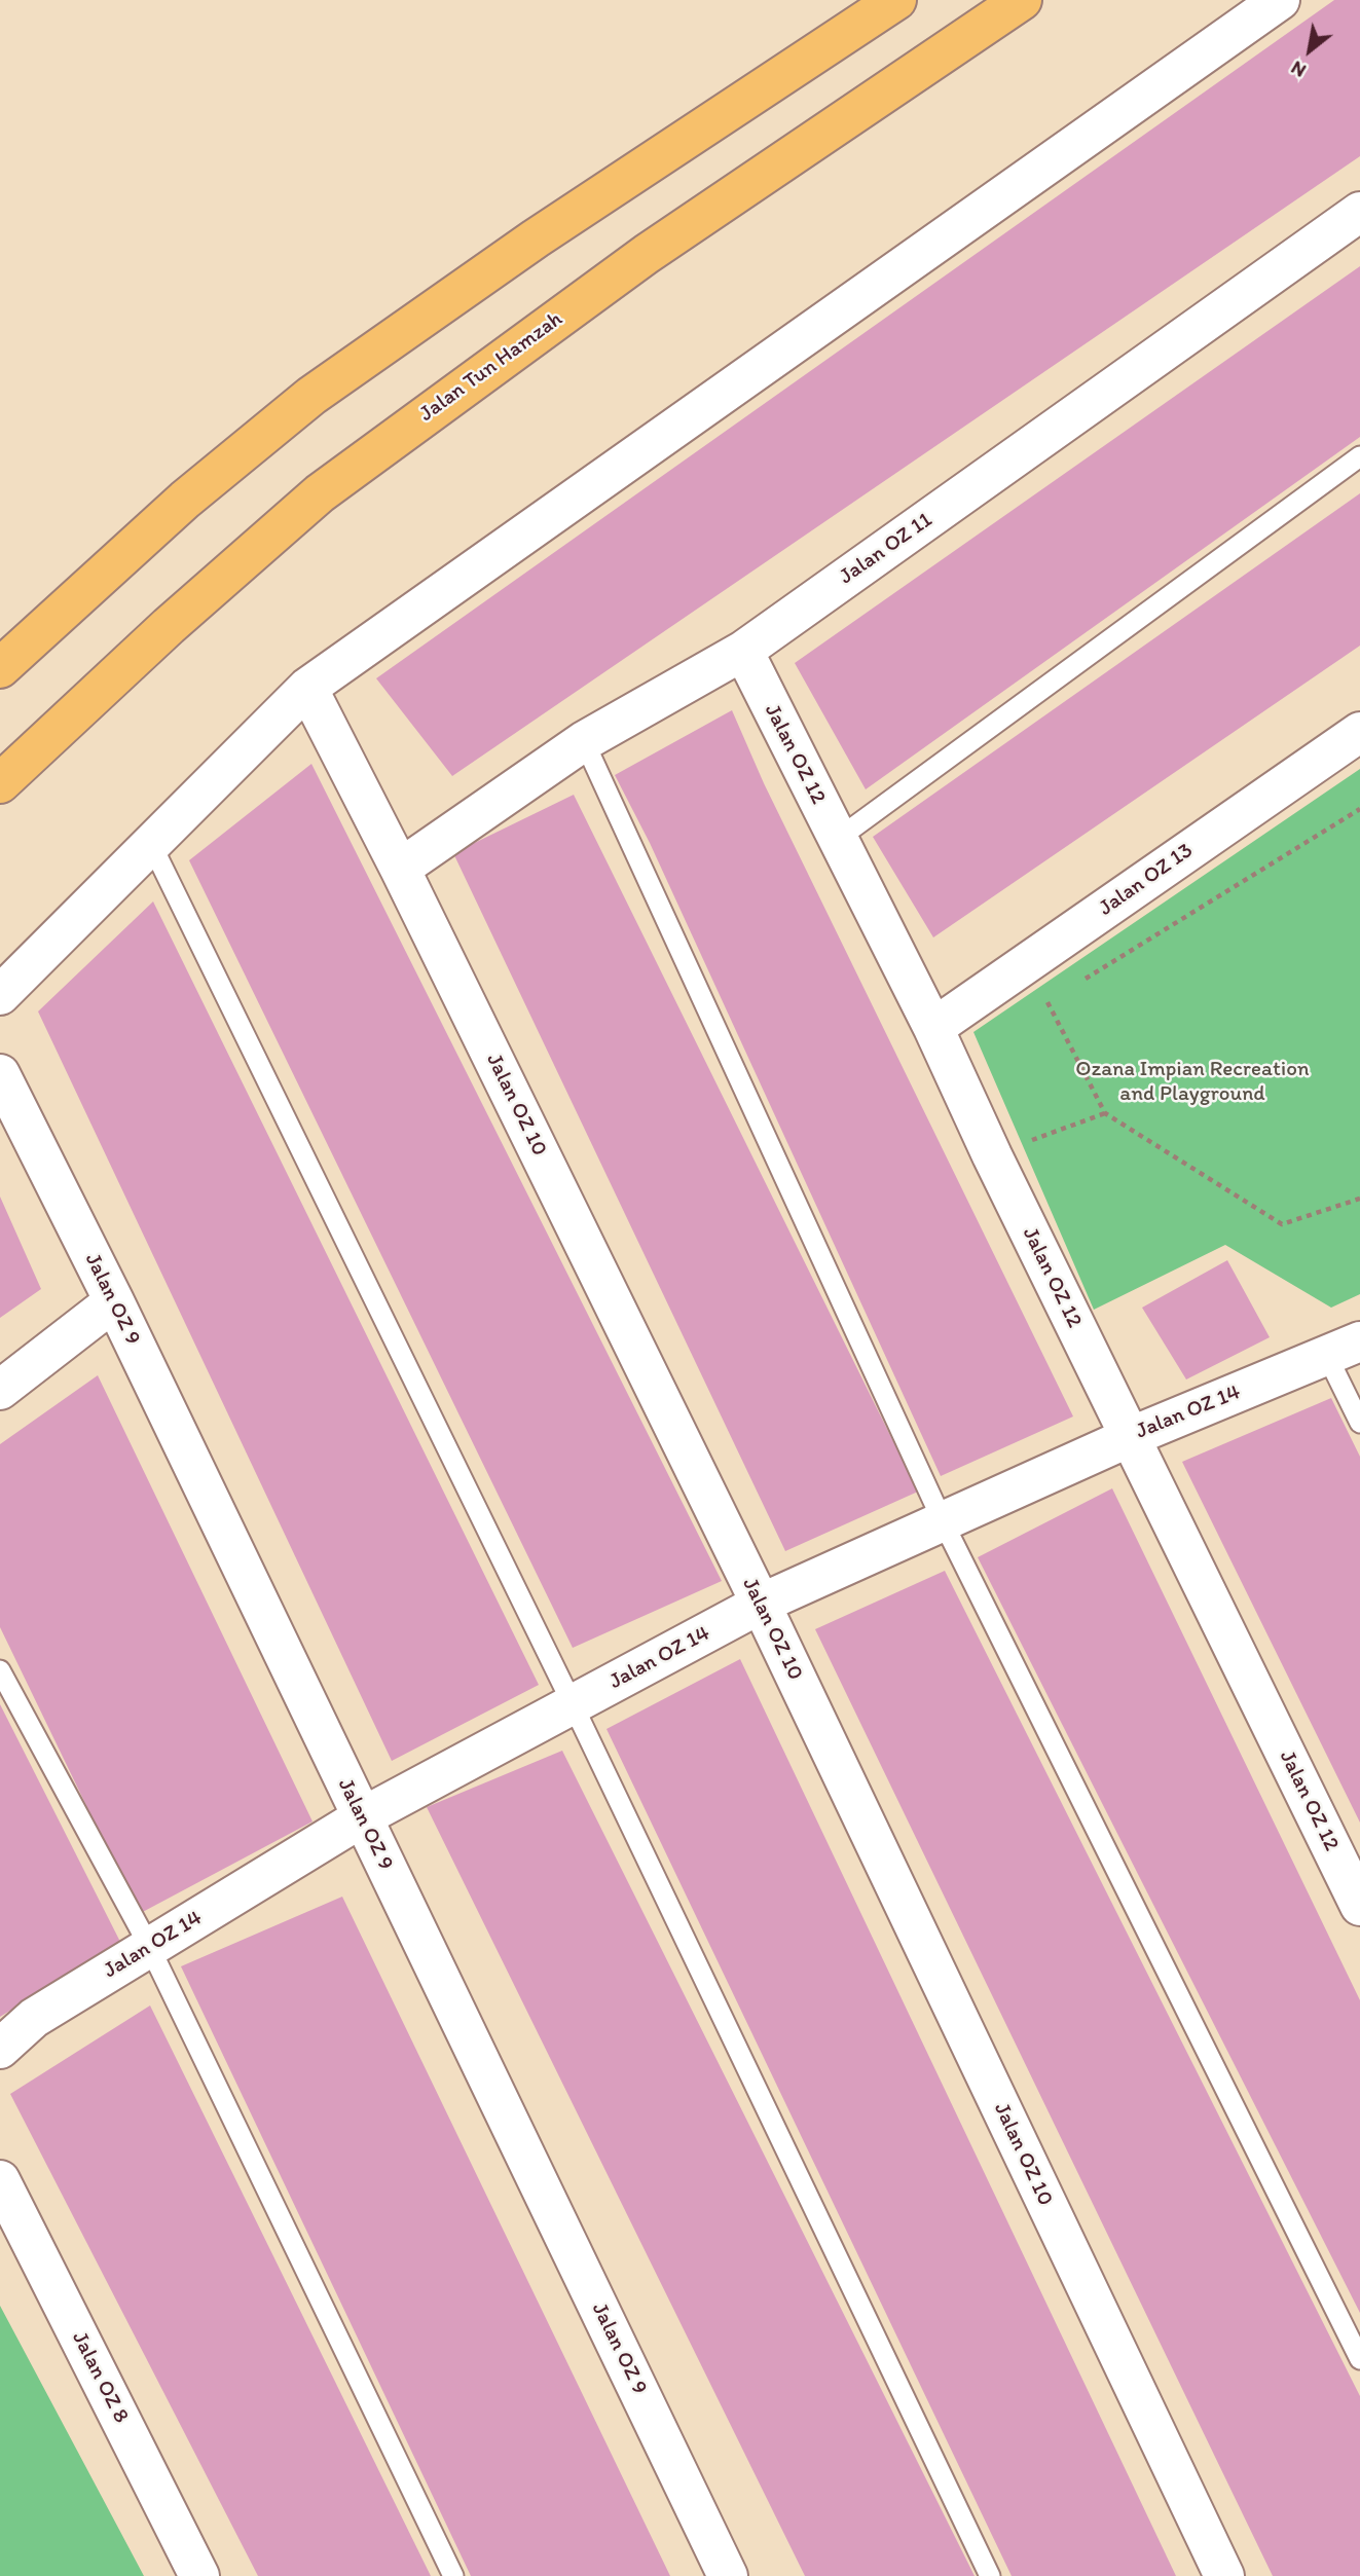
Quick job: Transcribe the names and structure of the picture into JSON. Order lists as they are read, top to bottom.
{
  "streets": {
    "main road": ["Jalan Tun Hamzah"],
    "street": [
      "Jalan OZ 11",
      "Jalan OZ 12",
      "Jalan OZ 13",
      "Jalan OZ 10",
      "Jalan OZ 9",
      "Jalan OZ 14",
      "Jalan OZ 8"
    ]
  },
  "crossings": [
    ["Jalan OZ 11", "Jalan OZ 12"],
    ["Jalan OZ 11", "Jalan OZ 10"],
    ["Jalan OZ 12", "Jalan OZ 13"],
    ["Jalan OZ 12", "Jalan OZ 14"],
    ["Jalan OZ 10", "Jalan OZ 14"],
    ["Jalan OZ 9", "Jalan OZ 14"]
  ],
  "parks": ["Ozana Impian Recreation and Playground"],
  "north": "bottom left"
}
